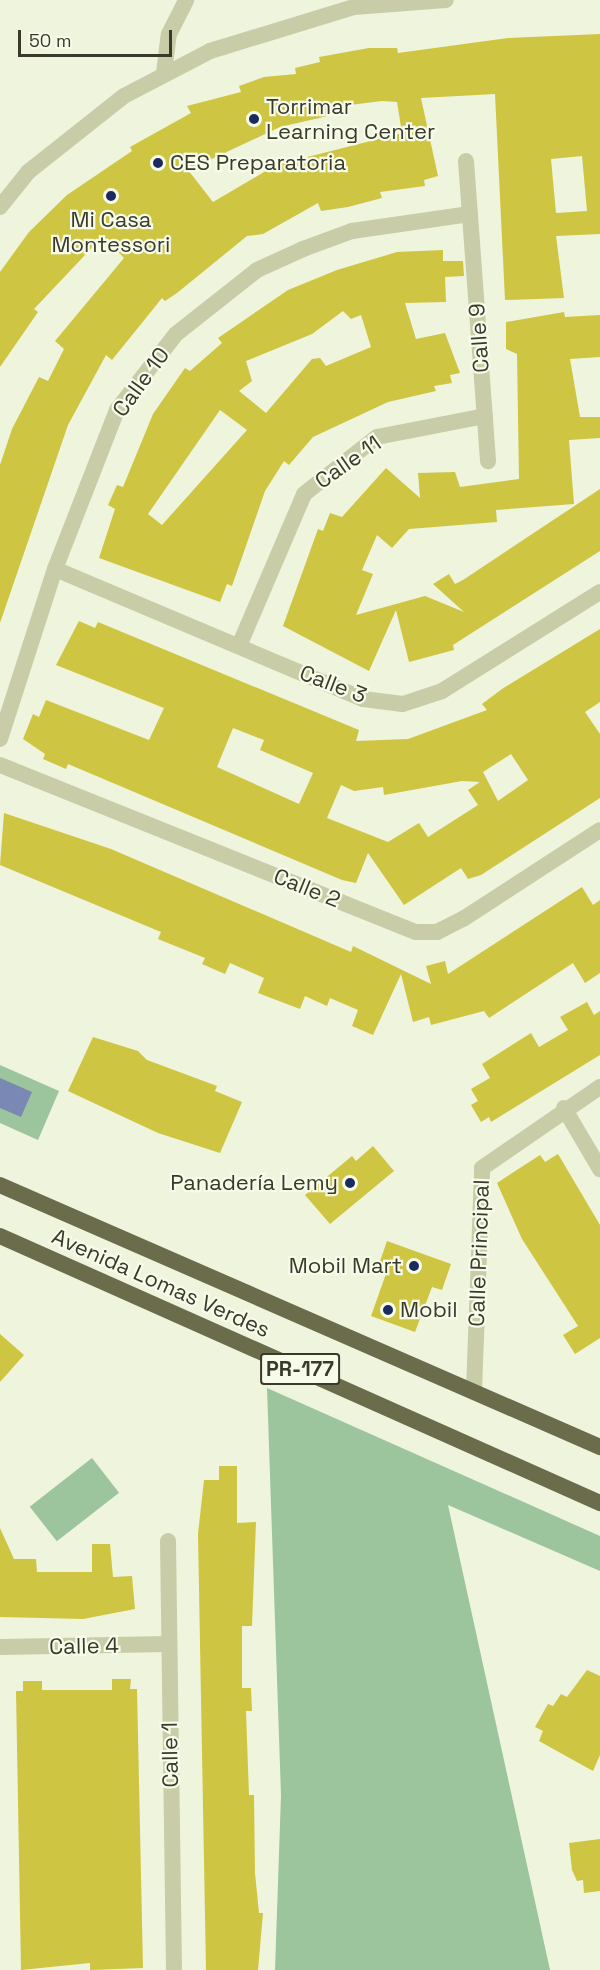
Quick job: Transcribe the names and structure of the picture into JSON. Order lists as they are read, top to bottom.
{
  "streets": {
    "highway": ["Avenida Lomas Verdes", "PR-177"],
    "street": [
      "Calle 9",
      "Calle 10",
      "Calle 11",
      "Calle 3",
      "Calle 2",
      "Calle Principal",
      "Calle 4",
      "Calle 1"
    ]
  },
  "crossings": [
    ["Calle 9", "Calle 10"],
    ["Calle 9", "Calle 11"],
    ["Calle 10", "Calle 3"],
    ["Calle 11", "Calle 3"],
    ["Calle Principal", "Avenida Lomas Verdes"],
    ["Calle 4", "Calle 1"]
  ],
  "places": [
    "Torrimar Learning Center",
    "CES Preparatoria",
    "Mi Casa Montessori",
    "Panadería Lemy",
    "Mobil Mart",
    "Mobil"
  ],
  "scale_bar": "50 m"
}
